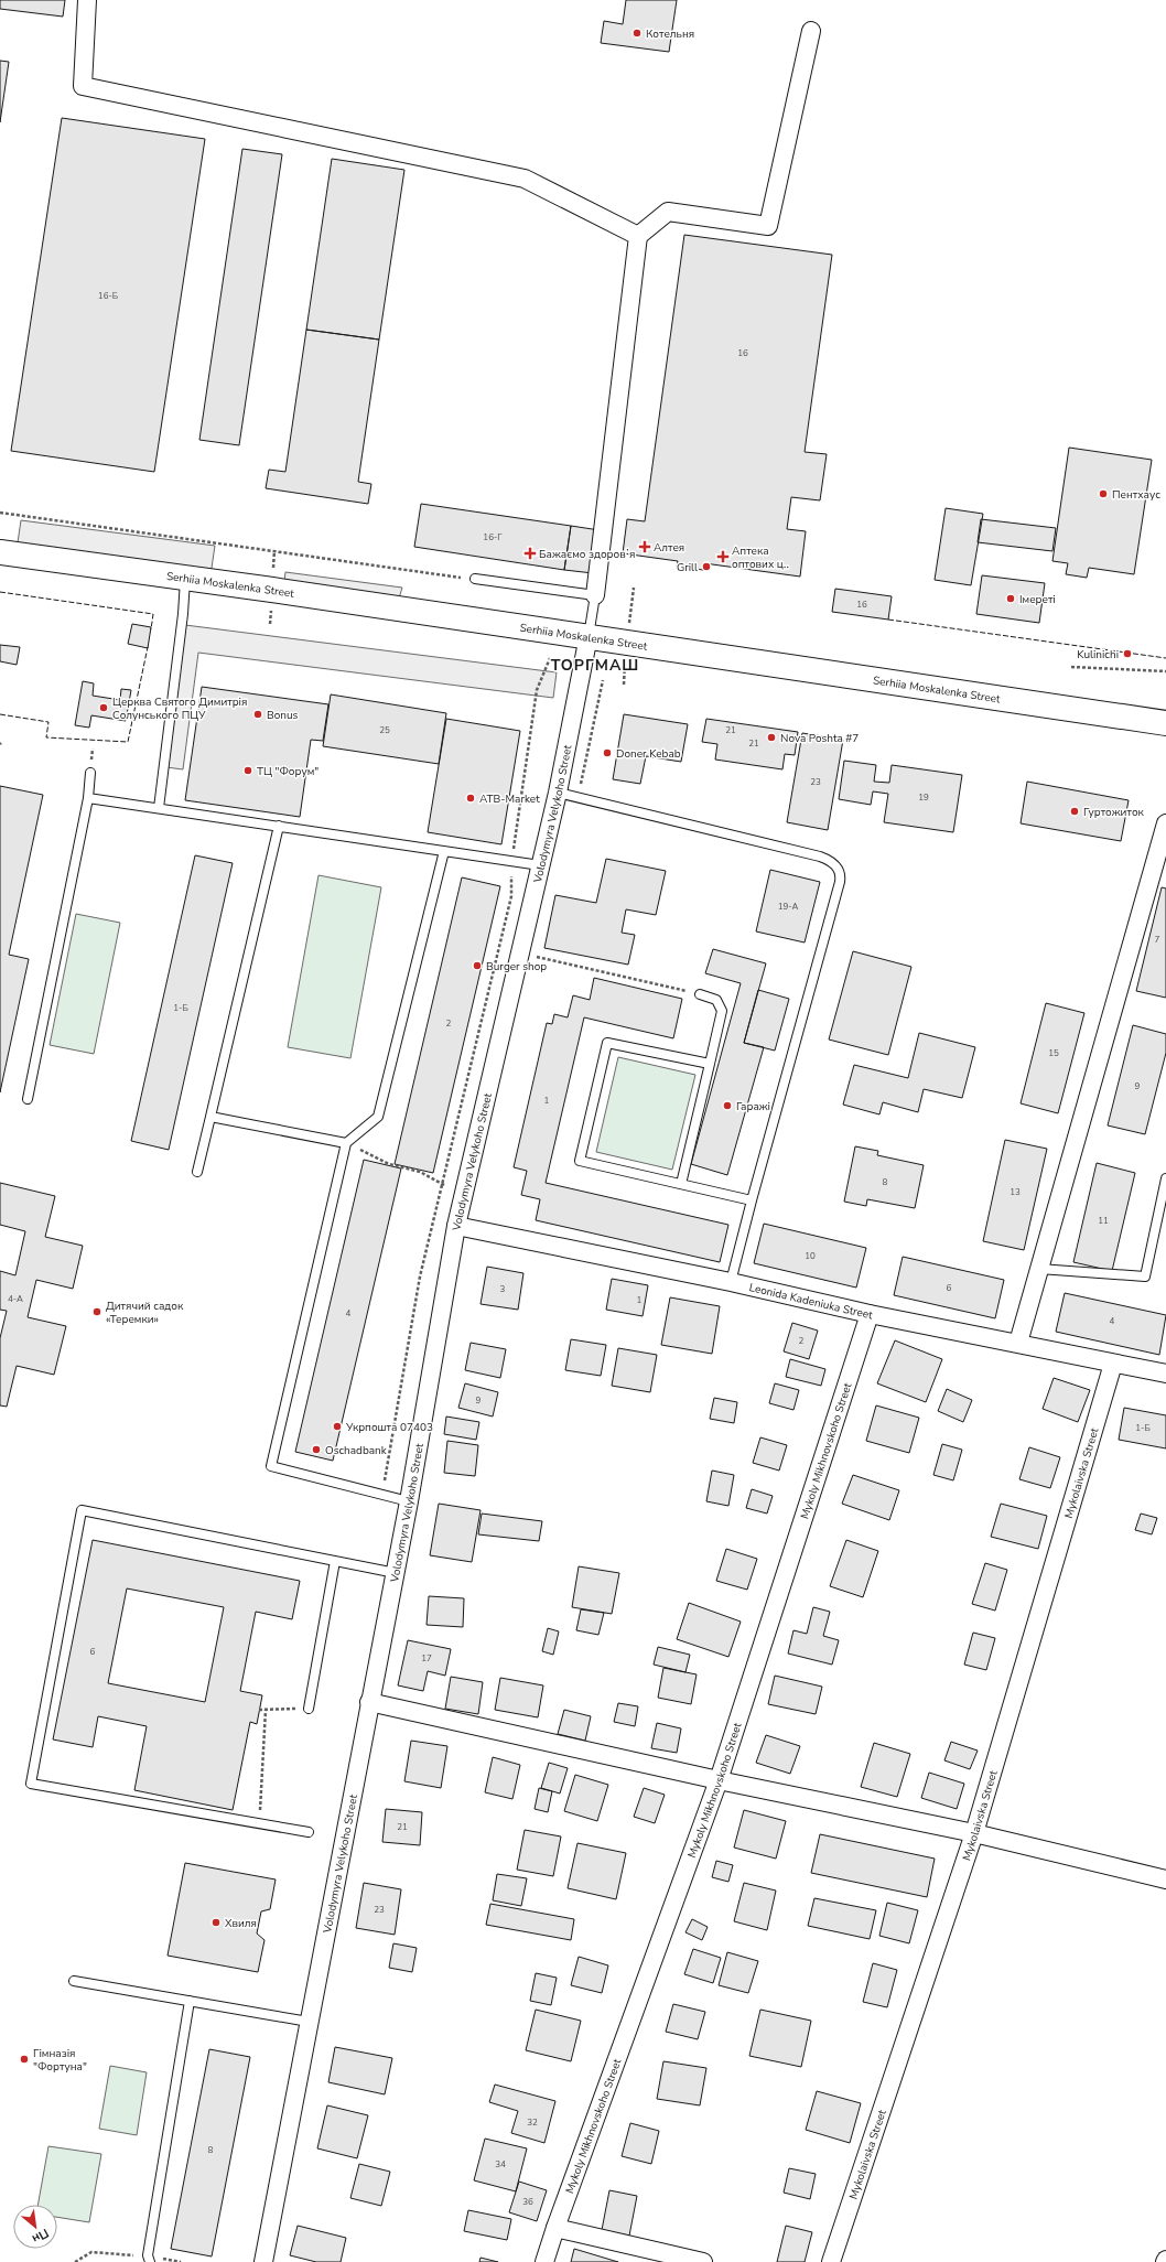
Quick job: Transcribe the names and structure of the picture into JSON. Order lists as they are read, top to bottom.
{
  "streets": {
    "main road": ["Serhiia Moskalenka Street"],
    "street": [
      "Volodymyra Velykoho Street",
      "Leonida Kadeniuka Street",
      "Mykoly Mikhnovskoho Street",
      "Mykolaivska Street"
    ]
  },
  "crossings": [
    ["Serhiia Moskalenka Street", "Volodymyra Velykoho Street"],
    ["Volodymyra Velykoho Street", "Leonida Kadeniuka Street"],
    ["Leonida Kadeniuka Street", "Mykoly Mikhnovskoho Street"],
    ["Leonida Kadeniuka Street", "Mykolaivska Street"]
  ],
  "districts": ["ТОРГМАШ"],
  "places": {
    "other": [
      "Котельня",
      "Пентхаус",
      "Grill",
      "Імереті",
      "Kulinichi",
      "Церква Святого Димитрія Солунського ПЦУ",
      "Bonus",
      "Nova Poshta #7",
      "Doner Kebab",
      "ТЦ \"Форум\"",
      "ATB-Market",
      "Гуртожиток",
      "Burger shop",
      "Гаражі",
      "Дитячий садок «Теремки»",
      "Укрпошта 07403",
      "Oschadbank",
      "Хвиля",
      "Гімназія \"Фортуна\""
    ],
    "health": ["Алтея", "Бажаємо здоровʼя", "Аптека оптових ц‥"]
  },
  "house_numbers": [
    "16-Б",
    "16",
    "16-Г",
    "16",
    "25",
    "21",
    "21",
    "23",
    "19",
    "19-А",
    "7",
    "1-Б",
    "2",
    "15",
    "9",
    "1",
    "8",
    "13",
    "11",
    "10",
    "6",
    "3",
    "4-А",
    "1",
    "4",
    "4",
    "2",
    "9",
    "1-Б",
    "6",
    "17",
    "21",
    "23",
    "32",
    "8",
    "34",
    "36"
  ],
  "north": "bottom right"
}
